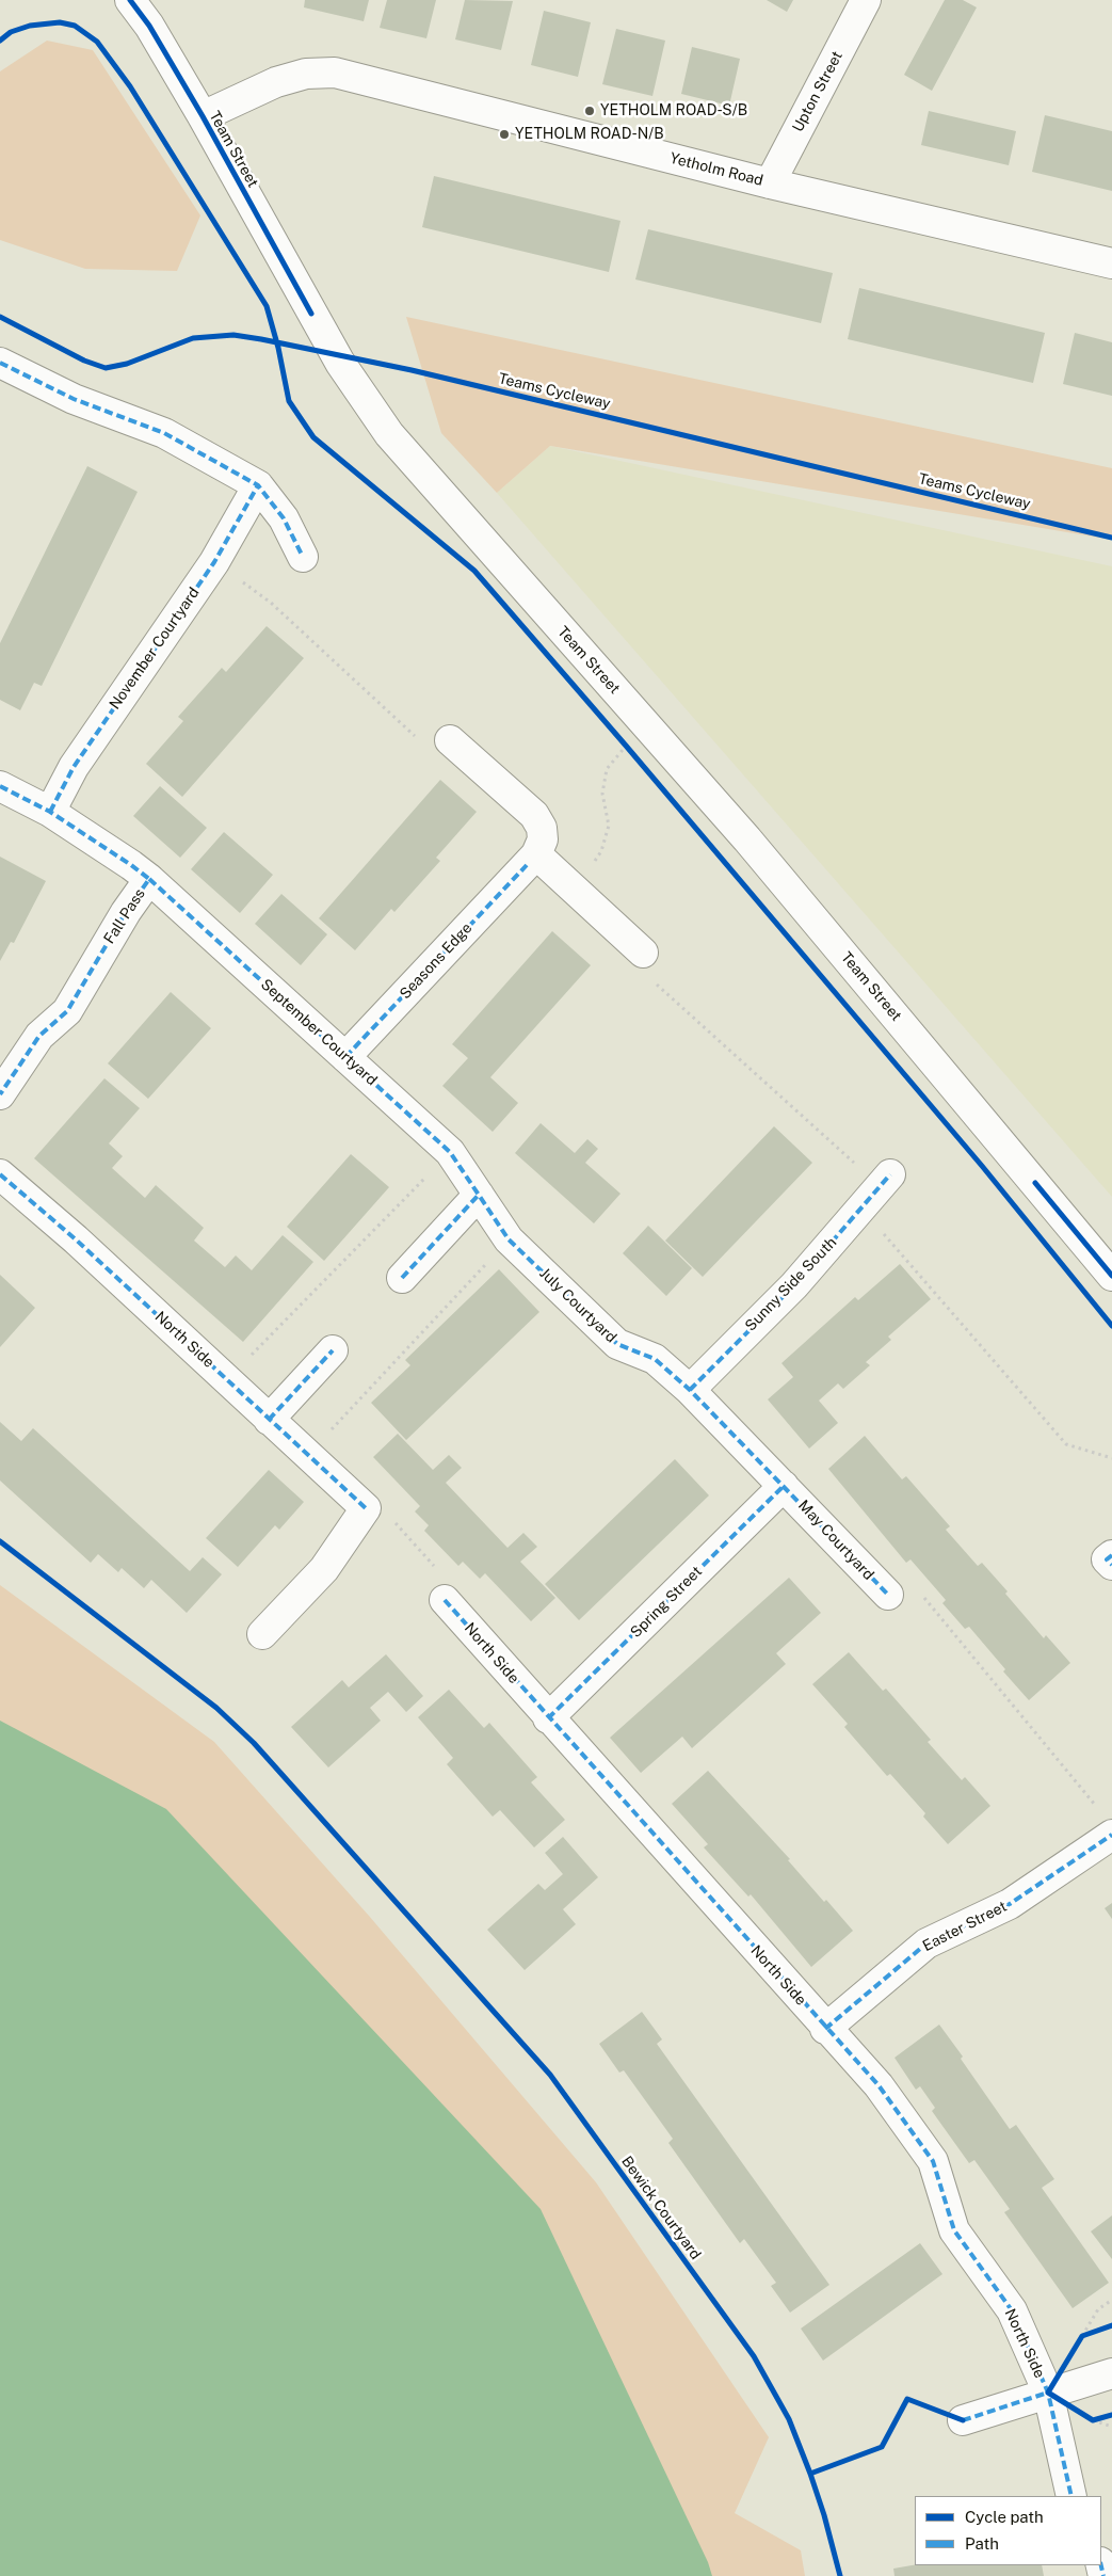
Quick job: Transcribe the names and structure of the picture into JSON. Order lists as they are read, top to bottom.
{
  "streets": {
    "street": [
      "Upton Street",
      "Team Street",
      "Yetholm Road",
      "November Courtyard",
      "Fall Pass",
      "Seasons Edge",
      "September Courtyard",
      "Sunny Side South",
      "July Courtyard",
      "North Side",
      "May Courtyard",
      "Spring Street",
      "Easter Street"
    ],
    "cycle path": ["Teams Cycleway", "Bewick Courtyard"]
  },
  "crossings": [
    ["Upton Street", "Yetholm Road"],
    ["Team Street", "Yetholm Road"],
    ["November Courtyard", "Fall Pass"],
    ["Fall Pass", "September Courtyard"],
    ["Seasons Edge", "September Courtyard"],
    ["September Courtyard", "July Courtyard"],
    ["Sunny Side South", "July Courtyard"],
    ["July Courtyard", "May Courtyard"],
    ["July Courtyard", "Spring Street"],
    ["North Side", "Spring Street"],
    ["North Side", "Easter Street"],
    ["May Courtyard", "Spring Street"]
  ],
  "places": ["YETHOLM ROAD-S/B", "YETHOLM ROAD-N/B"],
  "legend": ["Cycle path", "Path"]
}
